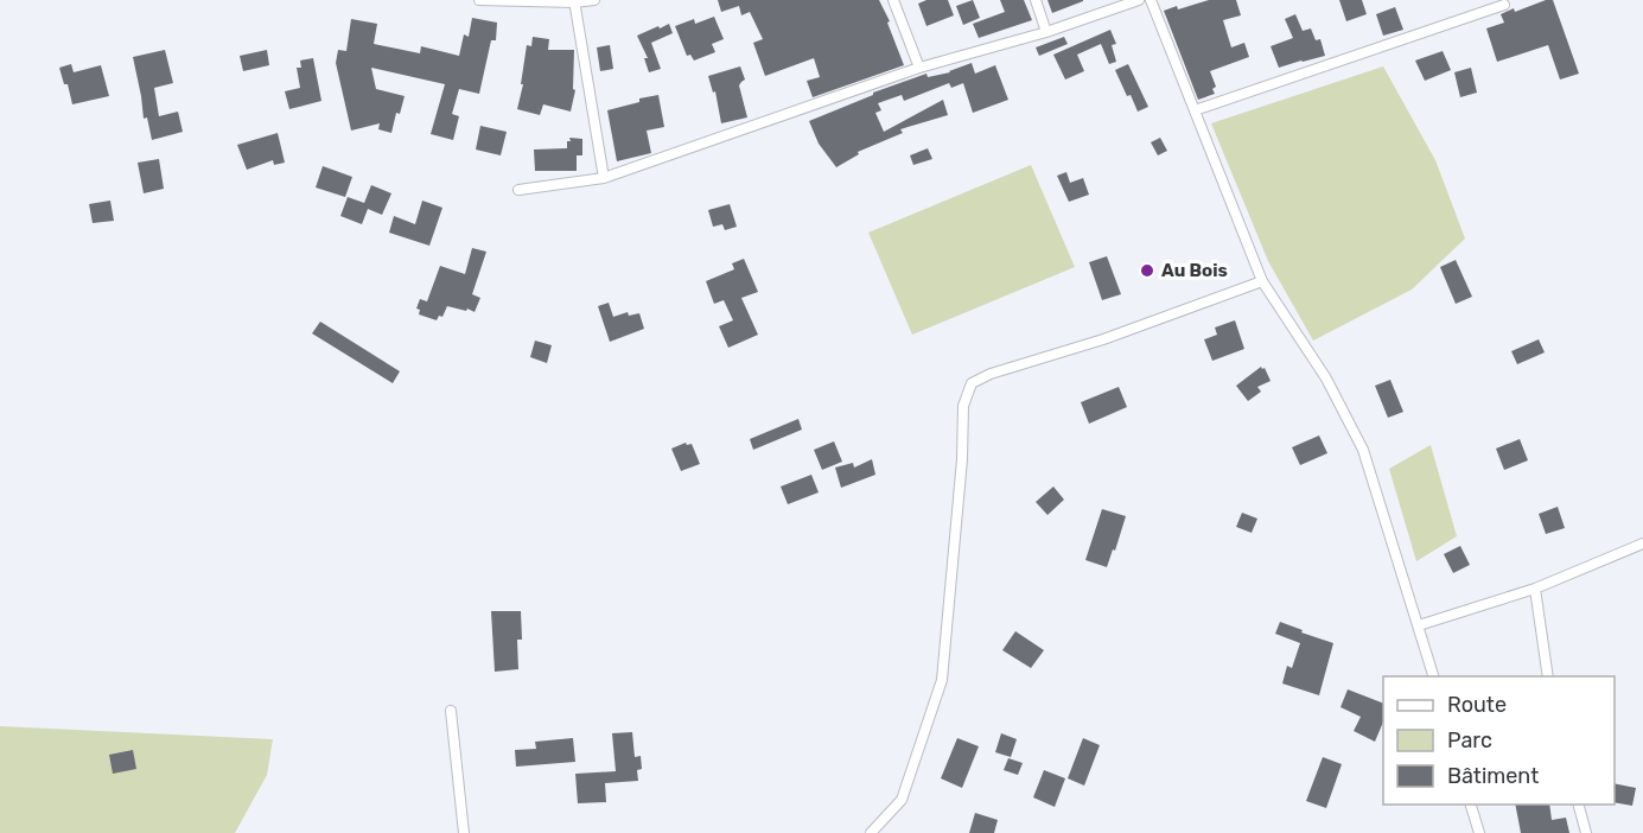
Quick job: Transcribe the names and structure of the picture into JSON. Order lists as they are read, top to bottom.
{
  "places": ["Au Bois"],
  "legend": ["Route", "Parc", "Bâtiment"]
}
